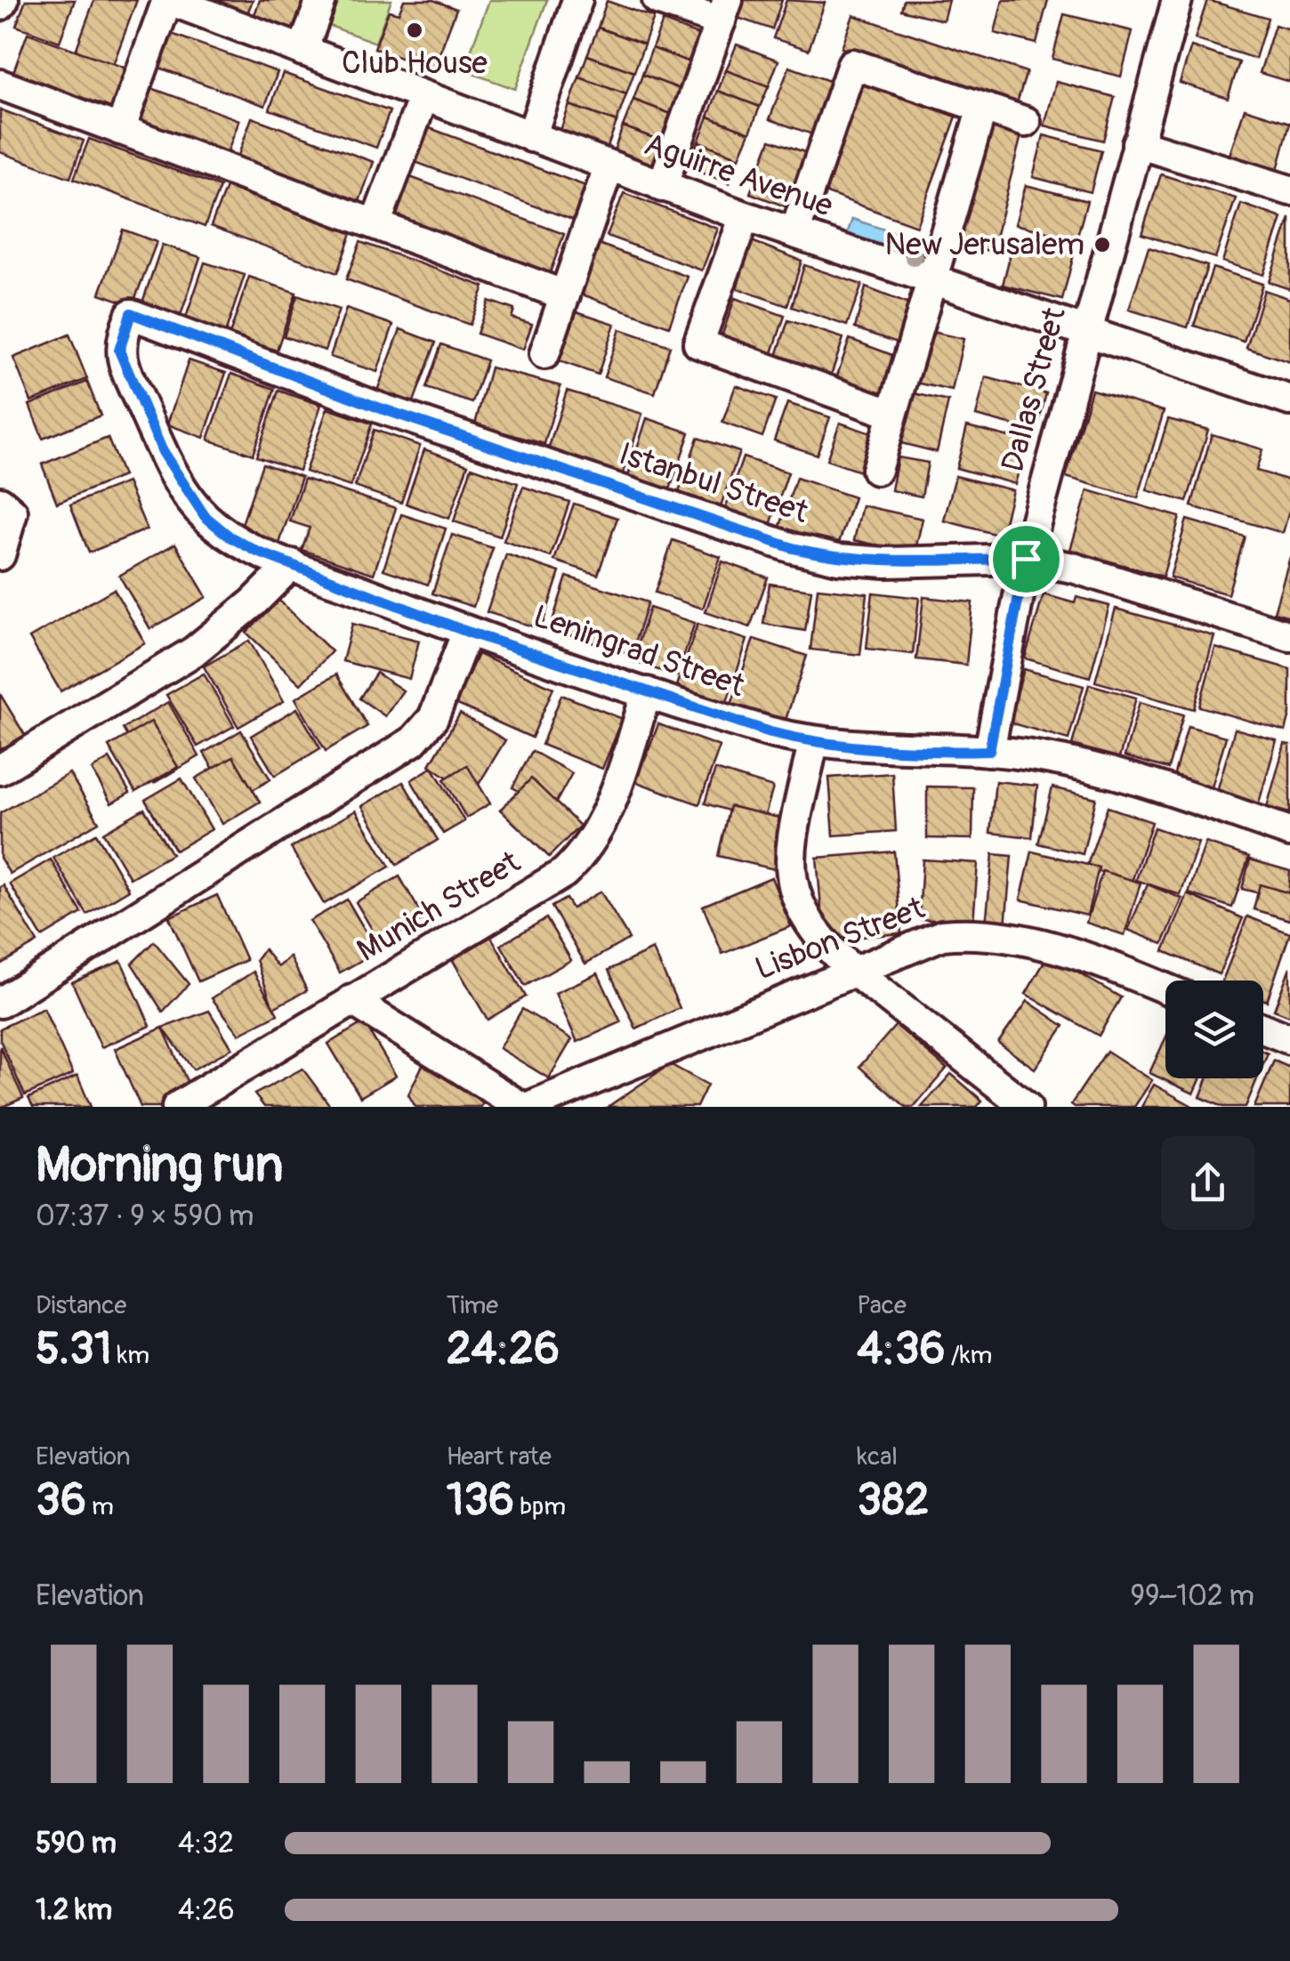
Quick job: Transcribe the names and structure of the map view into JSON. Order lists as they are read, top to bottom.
{
  "streets": {
    "street": [
      "Aguirre Avenue",
      "Dallas Street",
      "Istanbul Street",
      "Leningrad Street",
      "Munich Street",
      "Lisbon Street"
    ]
  },
  "crossings": [
    ["Aguirre Avenue", "Dallas Street"],
    ["Dallas Street", "Istanbul Street"],
    ["Dallas Street", "Leningrad Street"],
    ["Istanbul Street", "Leningrad Street"],
    ["Leningrad Street", "Munich Street"]
  ],
  "places": ["Club House", "New Jerusalem"],
  "page": {
    "heading": ["Morning run", "07:37 · 9 × 590 m"],
    "stats": [
      ["Distance", "5.31 km"],
      ["Time", "24:26"],
      ["Pace", "4:36 /km"],
      ["Elevation", "36 m"],
      ["Heart rate", "136 bpm"],
      ["kcal", "382"]
    ],
    "chart": ["Elevation", "99–102 m"],
    "list": [
      {
        "name": "590 m",
        "note": "4:32"
      },
      {
        "name": "1.2 km",
        "note": "4:26"
      }
    ]
  }
}
